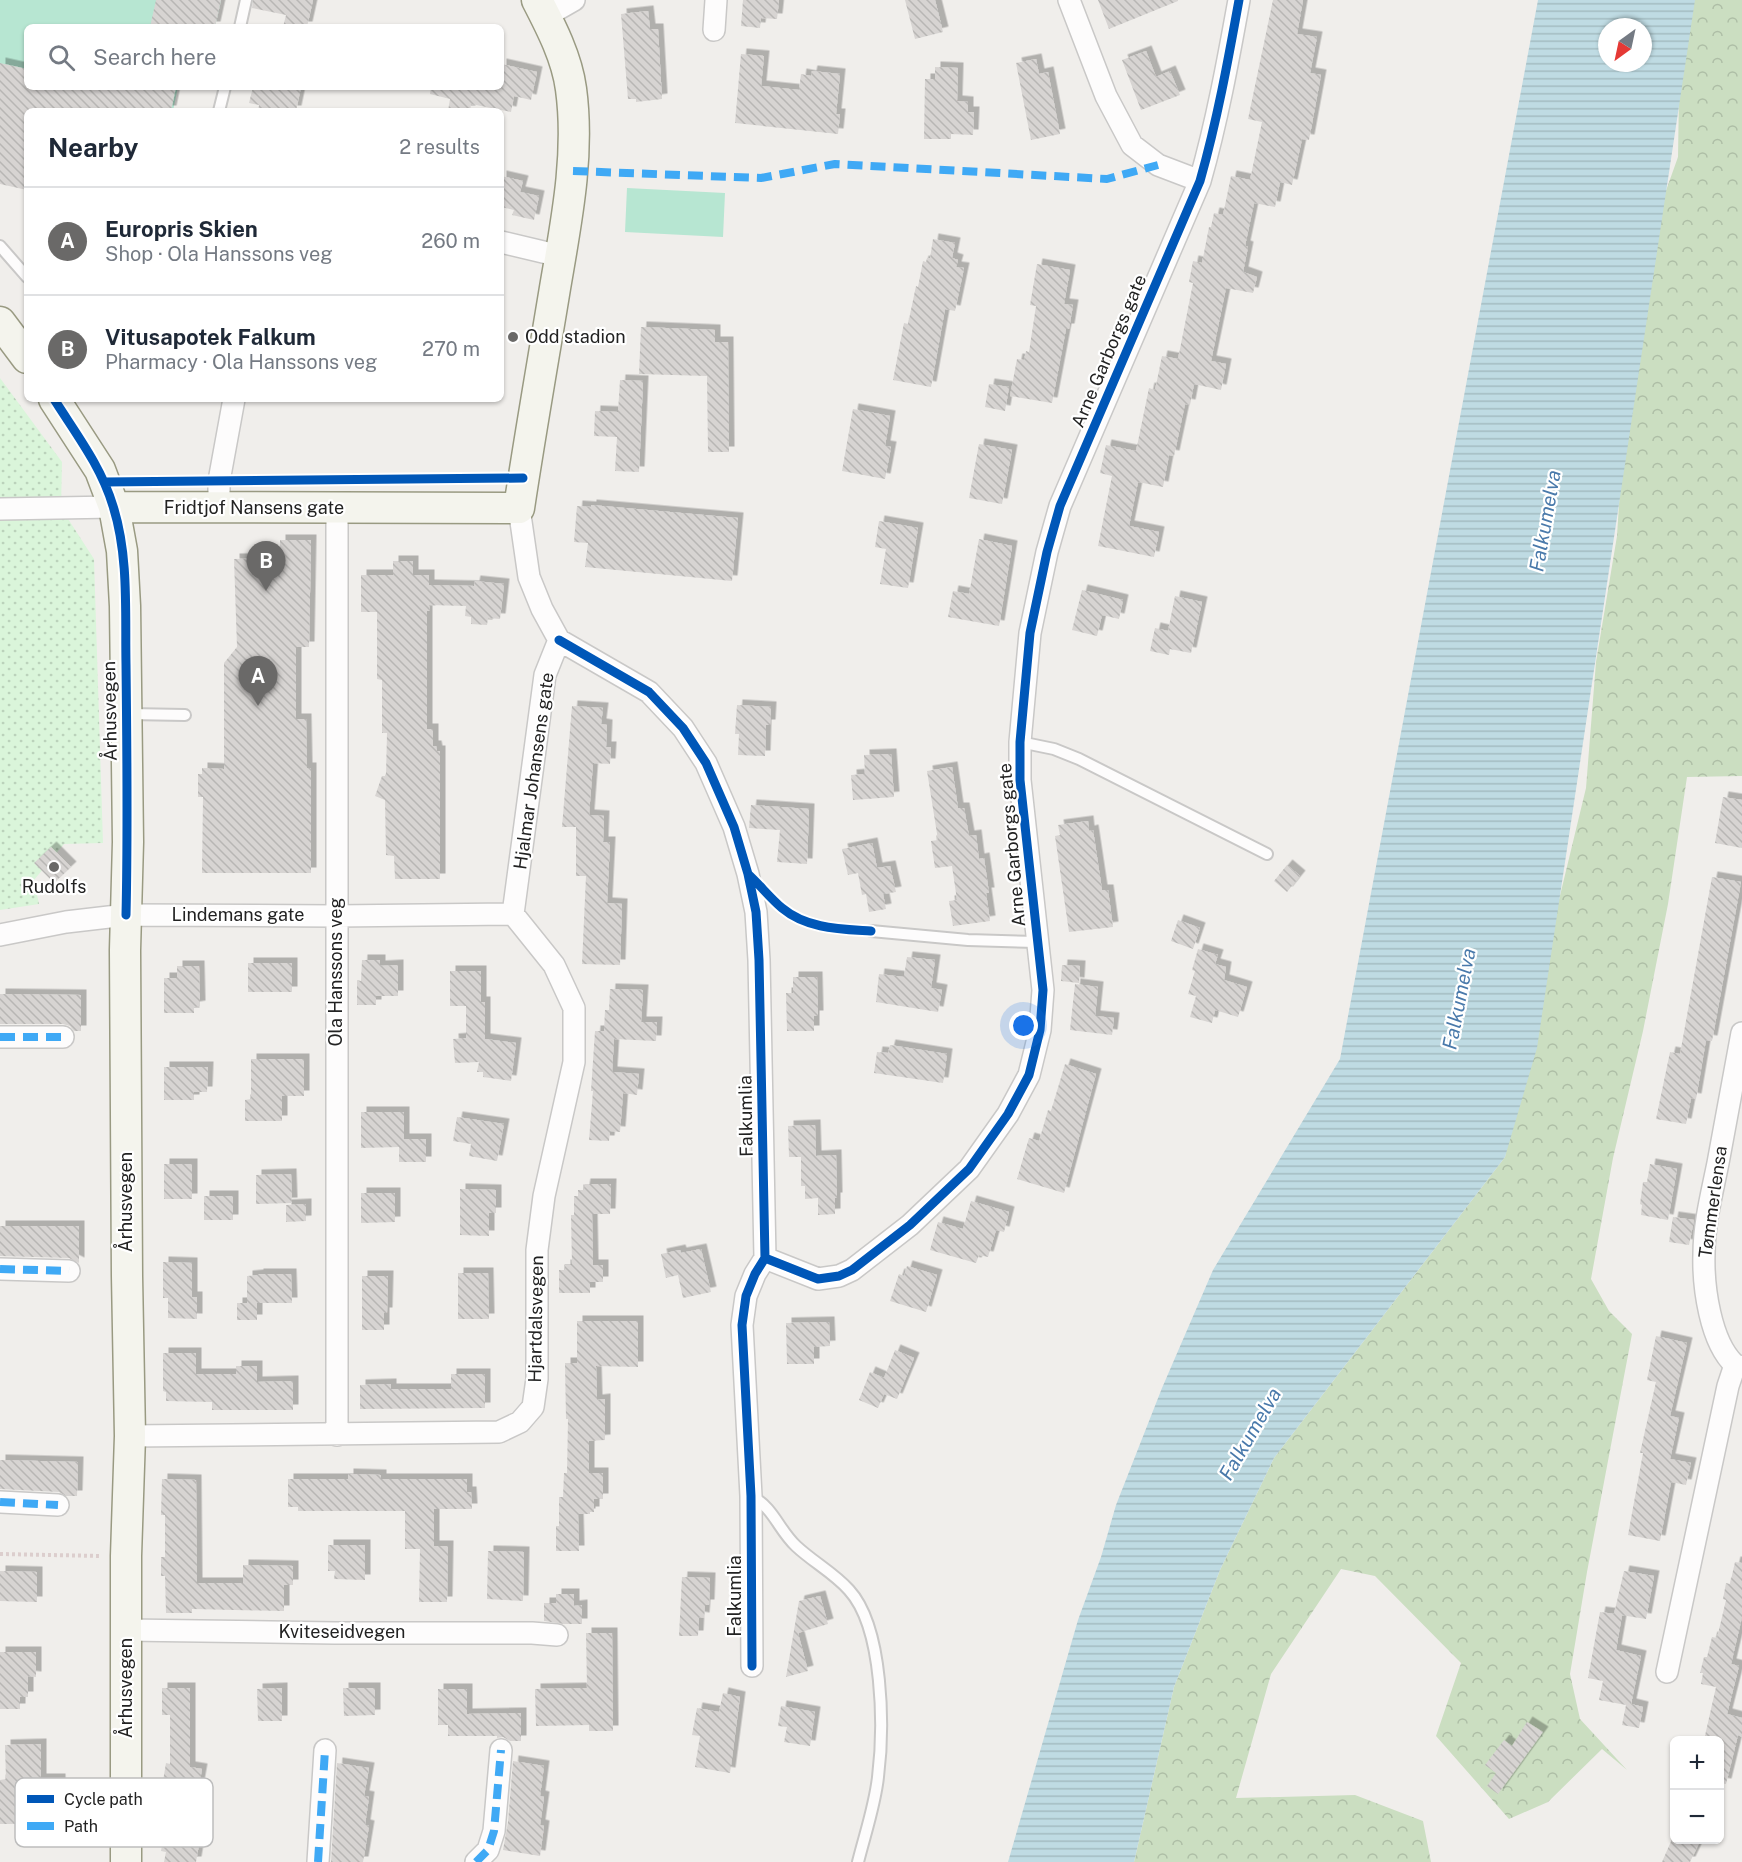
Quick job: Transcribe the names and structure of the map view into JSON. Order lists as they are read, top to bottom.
{
  "streets": {
    "street": [
      "Arne Garborgs gate",
      "Fridtjof Nansens gate",
      "Århusvegen",
      "Hjalmar Johansens gate",
      "Lindemans gate",
      "Ola Hanssons veg",
      "Falkumlia",
      "Tømmerlensa",
      "Hjartdalsvegen",
      "Kviteseidvegen"
    ]
  },
  "crossings": [
    ["Arne Garborgs gate", "Falkumlia"],
    ["Fridtjof Nansens gate", "Århusvegen"],
    ["Fridtjof Nansens gate", "Ola Hanssons veg"],
    ["Århusvegen", "Lindemans gate"],
    ["Århusvegen", "Hjartdalsvegen"],
    ["Århusvegen", "Kviteseidvegen"],
    ["Hjalmar Johansens gate", "Lindemans gate"],
    ["Hjalmar Johansens gate", "Falkumlia"],
    ["Hjalmar Johansens gate", "Hjartdalsvegen"],
    ["Lindemans gate", "Ola Hanssons veg"],
    ["Lindemans gate", "Hjartdalsvegen"],
    ["Ola Hanssons veg", "Hjartdalsvegen"]
  ],
  "water": ["Falkumelva"],
  "places": ["Odd stadion", "Rudolfs"],
  "legend": ["Cycle path", "Path"],
  "north": "bottom left",
  "page": {
    "search": "Search here",
    "heading": ["Nearby", "2 results"],
    "list": [
      {
        "mark": "A",
        "name": "Europris Skien",
        "note": "Shop · Ola Hanssons veg",
        "value": "260 m"
      },
      {
        "mark": "B",
        "name": "Vitusapotek Falkum",
        "note": "Pharmacy · Ola Hanssons veg",
        "value": "270 m"
      }
    ],
    "pins": ["B", "A"],
    "map_buttons": ["+", "−"]
  }
}
